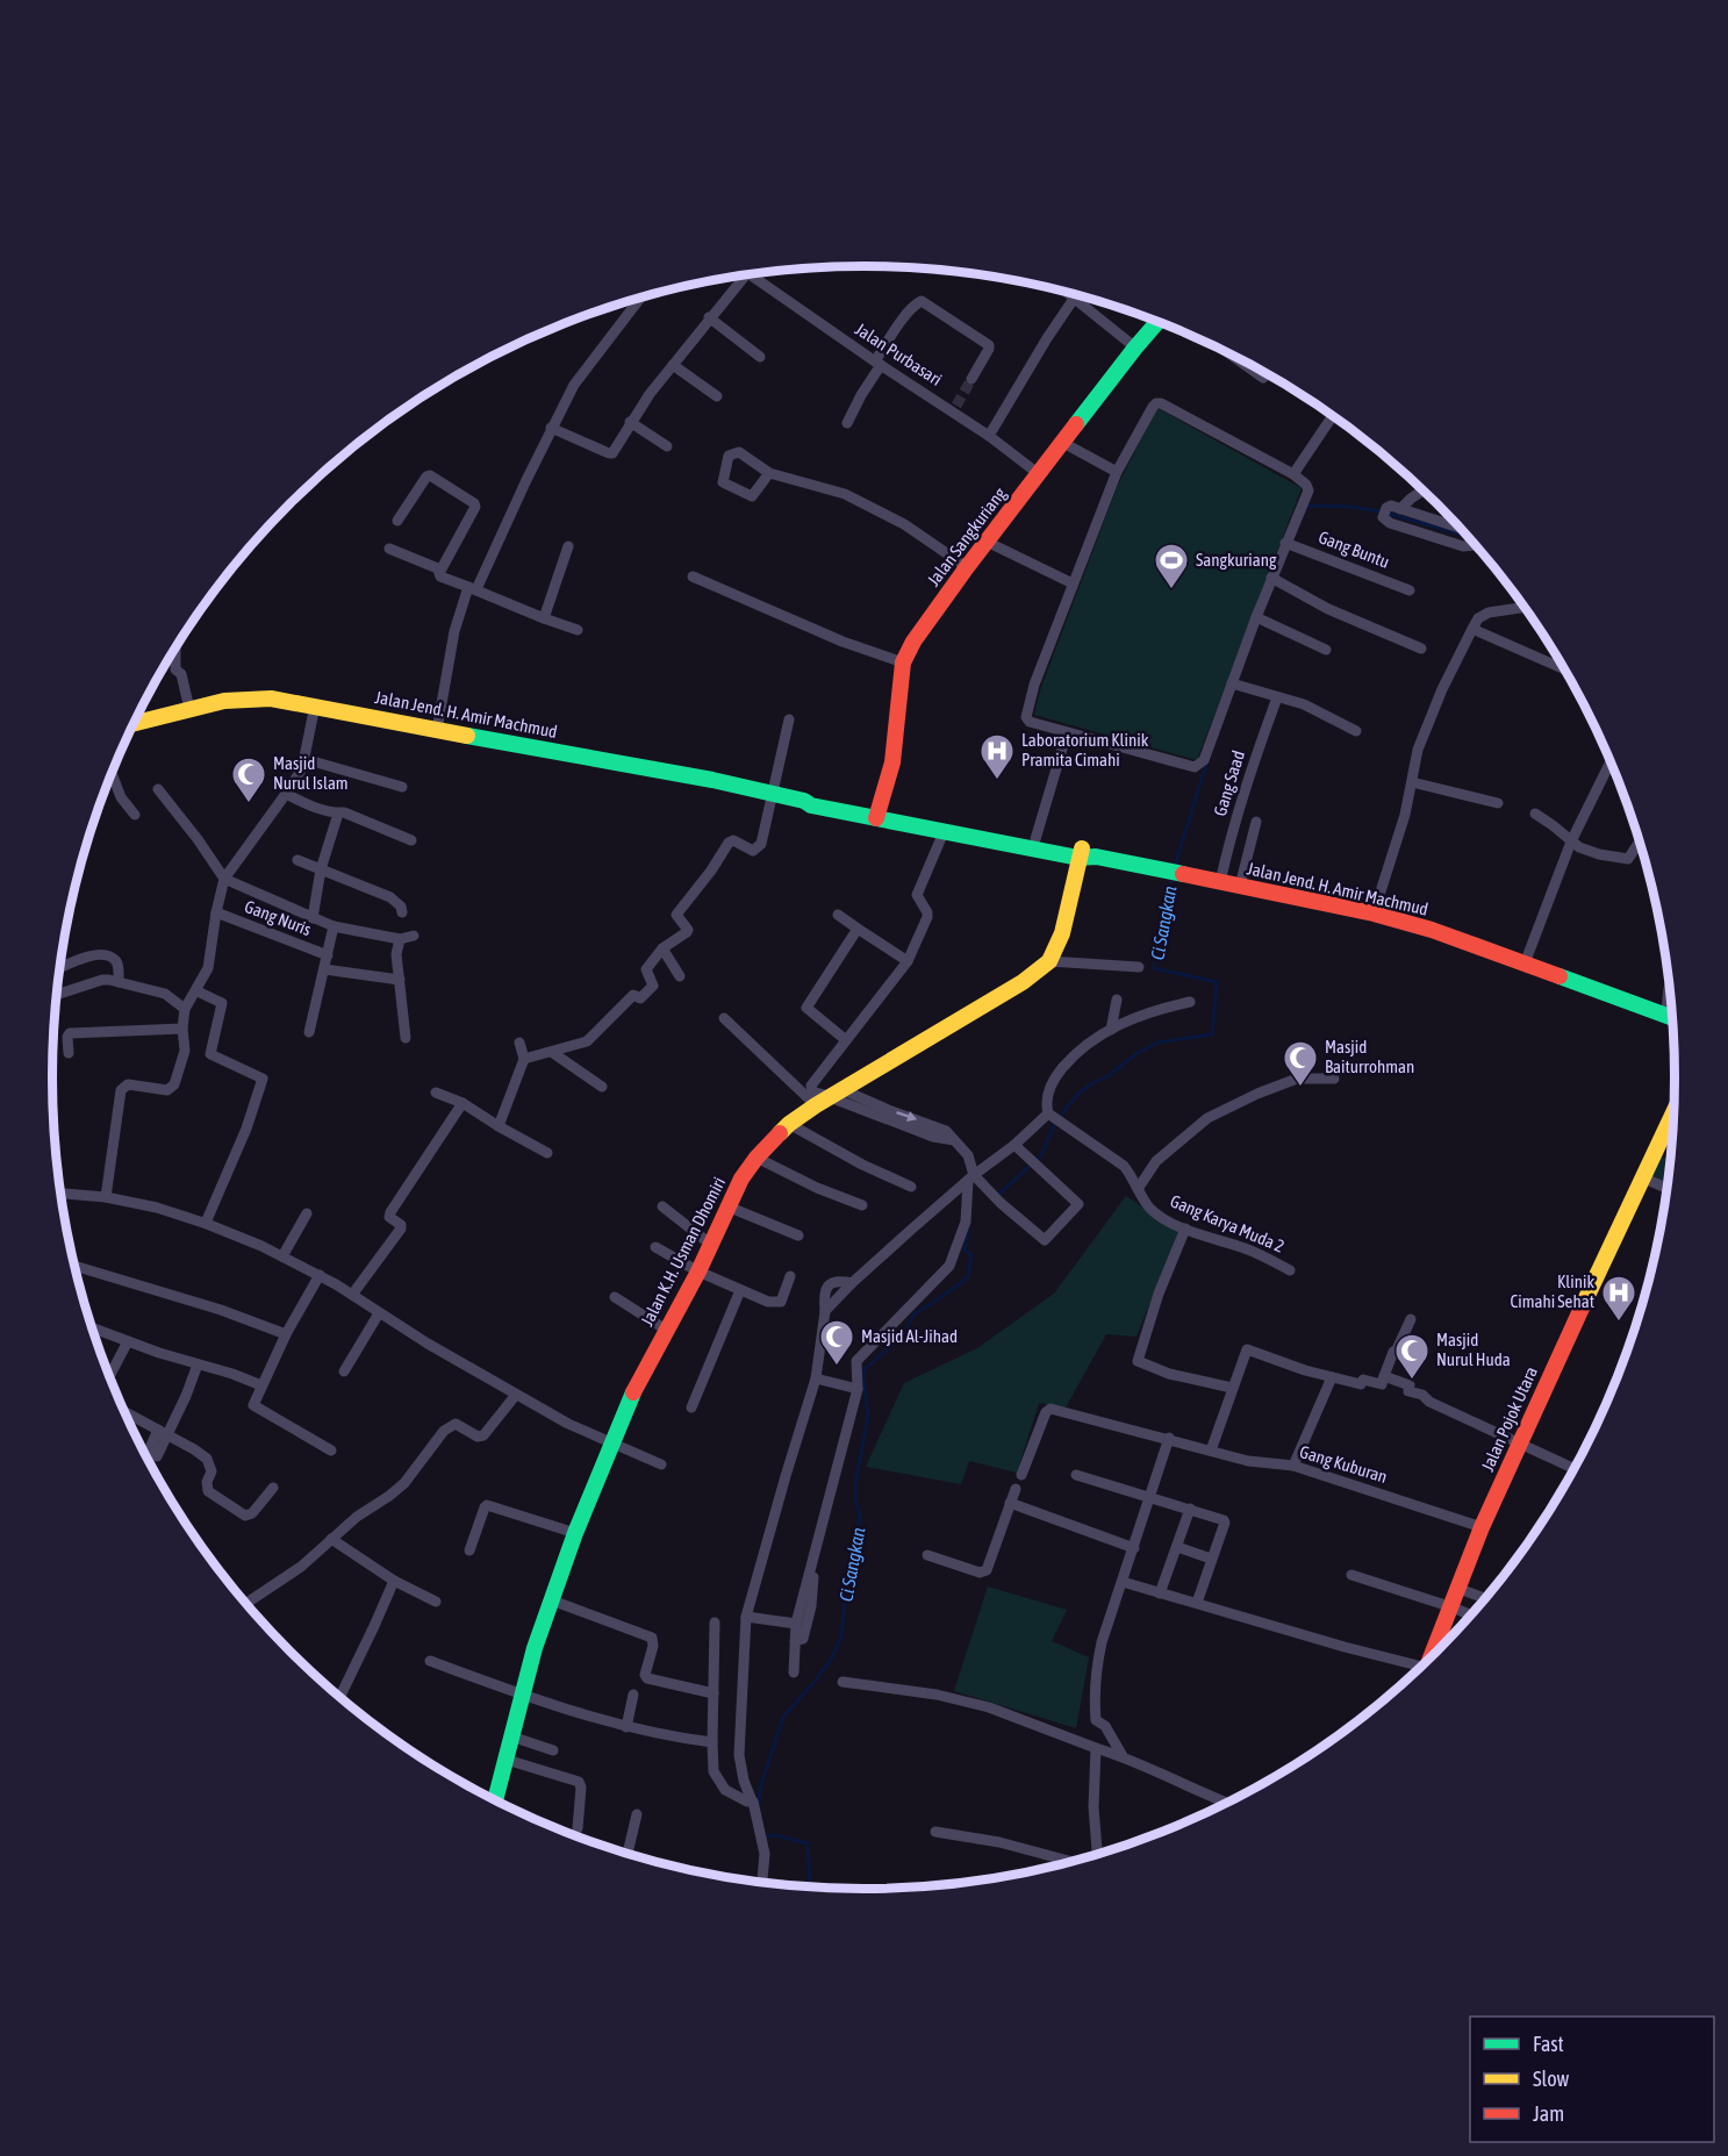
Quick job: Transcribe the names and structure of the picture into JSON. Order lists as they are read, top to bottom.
{
  "streets": {
    "main road": [
      "Jalan Sangkuriang",
      "Jalan Jend. H. Amir Machmud",
      "Jalan K.H. Usman Dhomiri",
      "Jalan Pojok Utara"
    ],
    "street": [
      "Jalan Purbasari",
      "Gang Buntu",
      "Gang Saad",
      "Gang Nuris",
      "Gang Karya Muda 2",
      "Gang Kuburan"
    ]
  },
  "crossings": [
    ["Jalan Purbasari", "Jalan Sangkuriang"],
    ["Jalan Sangkuriang", "Jalan Jend. H. Amir Machmud"],
    ["Jalan Jend. H. Amir Machmud", "Gang Saad"],
    ["Jalan Jend. H. Amir Machmud", "Jalan K.H. Usman Dhomiri"],
    ["Jalan Pojok Utara", "Gang Kuburan"]
  ],
  "water": ["Ci Sangkan"],
  "places": {
    "sports": ["Sangkuriang"],
    "hospital": ["Laboratorium Klinik Pramita Cimahi", "Klinik Cimahi Sehat"],
    "mosque": [
      "Masjid Nurul Islam",
      "Masjid Baiturrohman",
      "Masjid Al-Jihad",
      "Masjid Nurul Huda"
    ]
  },
  "legend": ["Fast", "Slow", "Jam"]
}
